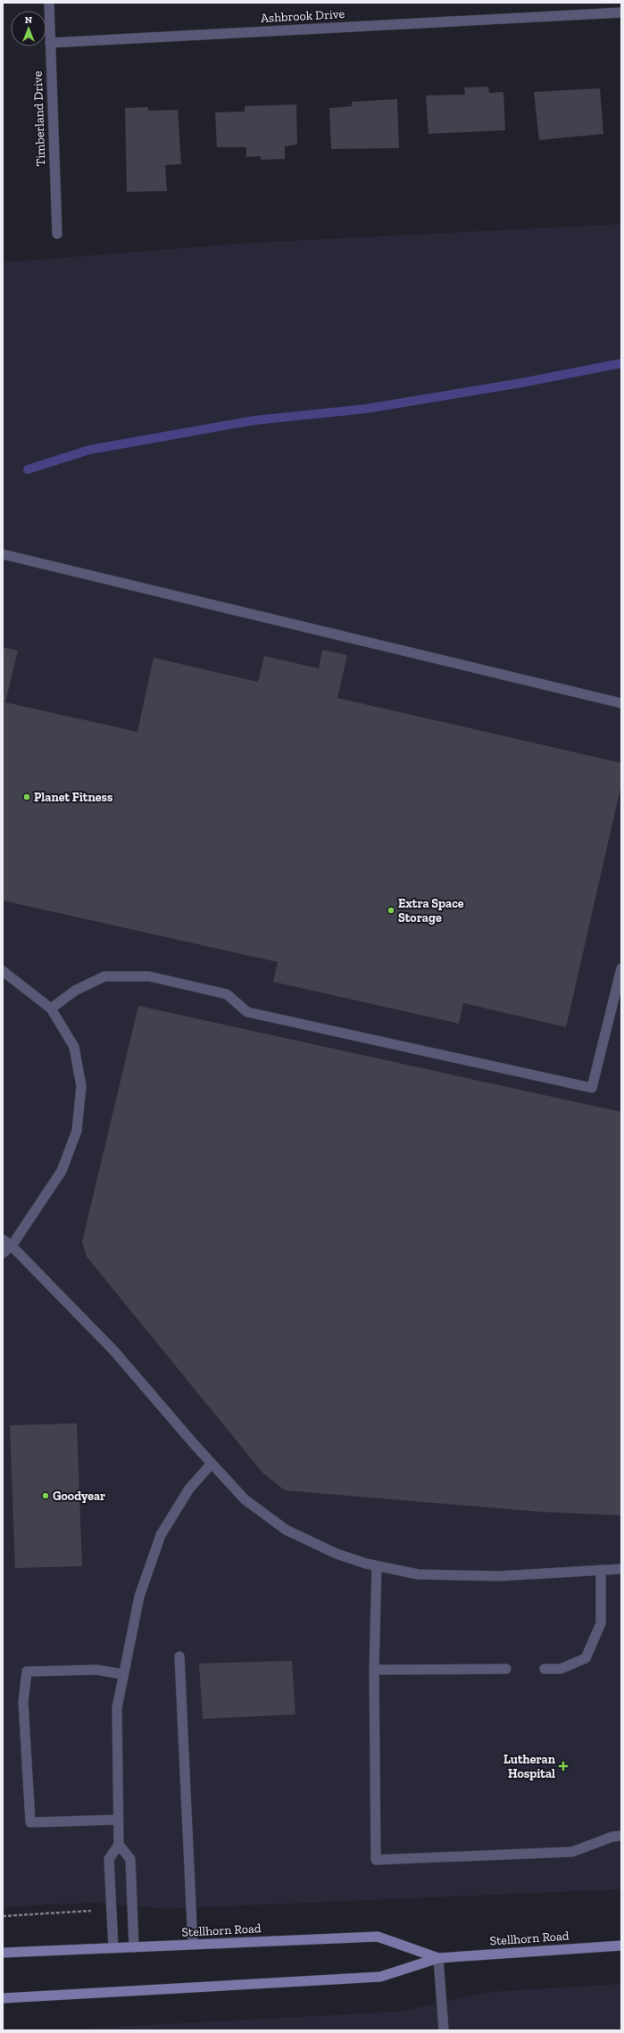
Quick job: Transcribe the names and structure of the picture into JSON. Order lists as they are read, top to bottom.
{
  "streets": {
    "main road": ["Stellhorn Road"],
    "street": ["Ashbrook Drive", "Timberland Drive"]
  },
  "crossings": [
    ["Ashbrook Drive", "Timberland Drive"]
  ],
  "places": {
    "other": ["Planet Fitness", "Extra Space Storage", "Goodyear"],
    "health": ["Lutheran Hospital"]
  },
  "north": "top"
}
